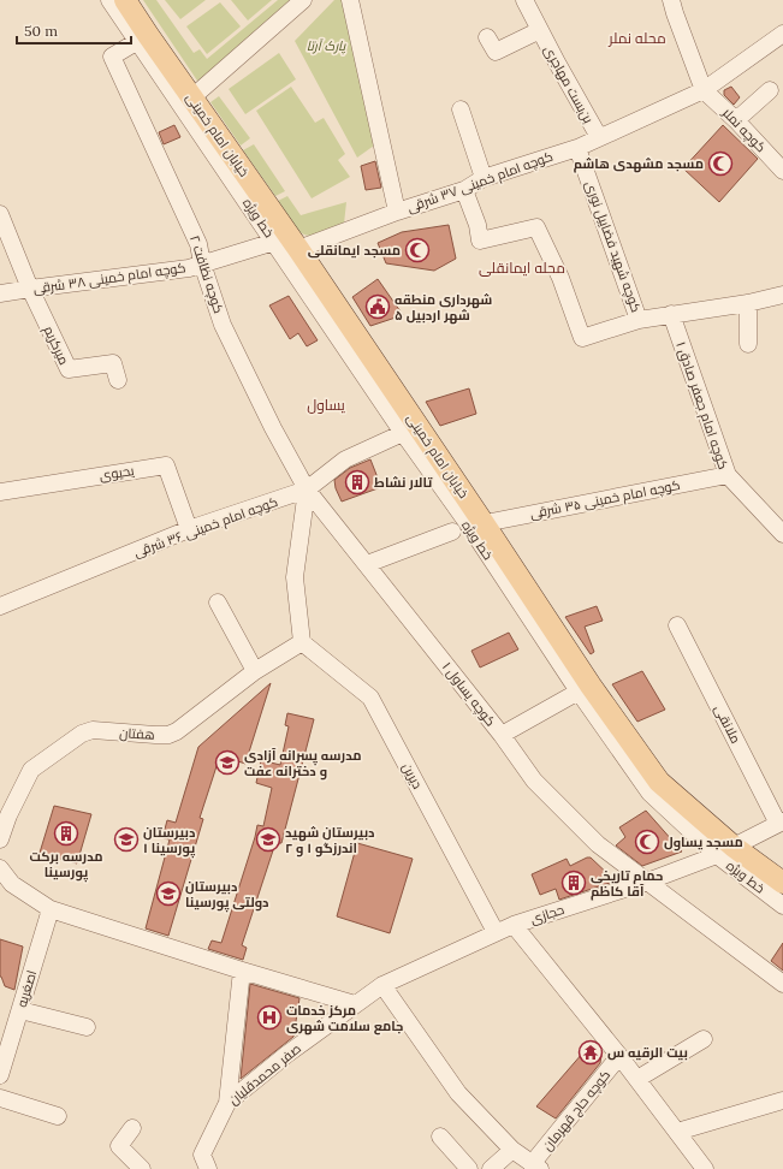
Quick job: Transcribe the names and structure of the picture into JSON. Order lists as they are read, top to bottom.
{
  "streets": {
    "main road": ["خیابان امام خمینی"],
    "street": [
      "بن‌بست مهاجری",
      "کوچه نملر",
      "کوچه امام خمینی ۳۷ شرقی",
      "خط ویژه",
      "کوچه شهید فضاییل نوری",
      "کوچه نظافت ۲",
      "کوچه امام خمینی ۳۸ شرقی",
      "میرکریم",
      "کوچه امام جعفر صادق ۱",
      "یحیوی",
      "کوچه امام خمینی ۳۵ شرقی",
      "کوچه امام خمینی ۳۶ شرقی",
      "کوچه یساول ۱",
      "ملانقی",
      "هفتان",
      "دیرین",
      "حجازی",
      "اصغریه",
      "صفر محمدقلیان",
      "کوچه حاج قهرمان"
    ]
  },
  "crossings": [
    ["بن‌بست مهاجری", "کوچه امام خمینی ۳۷ شرقی"],
    ["کوچه نملر", "کوچه امام خمینی ۳۷ شرقی"],
    ["خیابان امام خمینی", "کوچه امام خمینی ۳۷ شرقی"],
    ["خیابان امام خمینی", "خط ویژه"],
    ["خیابان امام خمینی", "کوچه نظافت ۲"],
    ["خیابان امام خمینی", "کوچه امام خمینی ۳۵ شرقی"],
    ["خیابان امام خمینی", "کوچه امام خمینی ۳۶ شرقی"],
    ["خیابان امام خمینی", "حجازی"],
    ["کوچه امام خمینی ۳۷ شرقی", "کوچه شهید فضاییل نوری"],
    ["خط ویژه", "کوچه امام خمینی ۳۸ شرقی"],
    ["خط ویژه", "کوچه امام خمینی ۳۵ شرقی"],
    ["خط ویژه", "کوچه امام خمینی ۳۶ شرقی"],
    ["خط ویژه", "حجازی"],
    ["کوچه نظافت ۲", "کوچه امام خمینی ۳۸ شرقی"],
    ["کوچه نظافت ۲", "کوچه امام خمینی ۳۶ شرقی"],
    ["کوچه نظافت ۲", "کوچه یساول ۱"],
    ["کوچه امام خمینی ۳۸ شرقی", "میرکریم"],
    ["کوچه امام جعفر صادق ۱", "کوچه امام خمینی ۳۵ شرقی"],
    ["یحیوی", "کوچه امام خمینی ۳۶ شرقی"],
    ["کوچه امام خمینی ۳۶ شرقی", "کوچه یساول ۱"],
    ["کوچه یساول ۱", "حجازی"],
    ["ملانقی", "حجازی"],
    ["هفتان", "دیرین"],
    ["دیرین", "حجازی"],
    ["حجازی", "صفر محمدقلیان"]
  ],
  "districts": ["محله نملر", "محله ایمانقلی", "یساول"],
  "parks": ["پارک آرتا"],
  "places": {
    "mosque": ["مسجد مشهدی هاشم", "مسجد ایمانقلی", "مسجد یساول"],
    "public building": ["شهرداری منطقه ۵ شهر اردبیل"],
    "building": ["تالار نشاط", "مدرسه برکت پورسینا", "حمام تاریخی آقا کاظم"],
    "school or university": [
      "مدرسه پسرانه آزادی و دخترانه عفت",
      "دبیرستان پورسینا ۱",
      "دبیرستان شهید اندرزگو ۱ و ۲",
      "دبیرستان دولتی پورسینا"
    ],
    "hospital": ["مرکز خدمات جامع سلامت شهری"],
    "temple": ["بیت الرقیه س"]
  },
  "scale_bar": "50 m"
}
